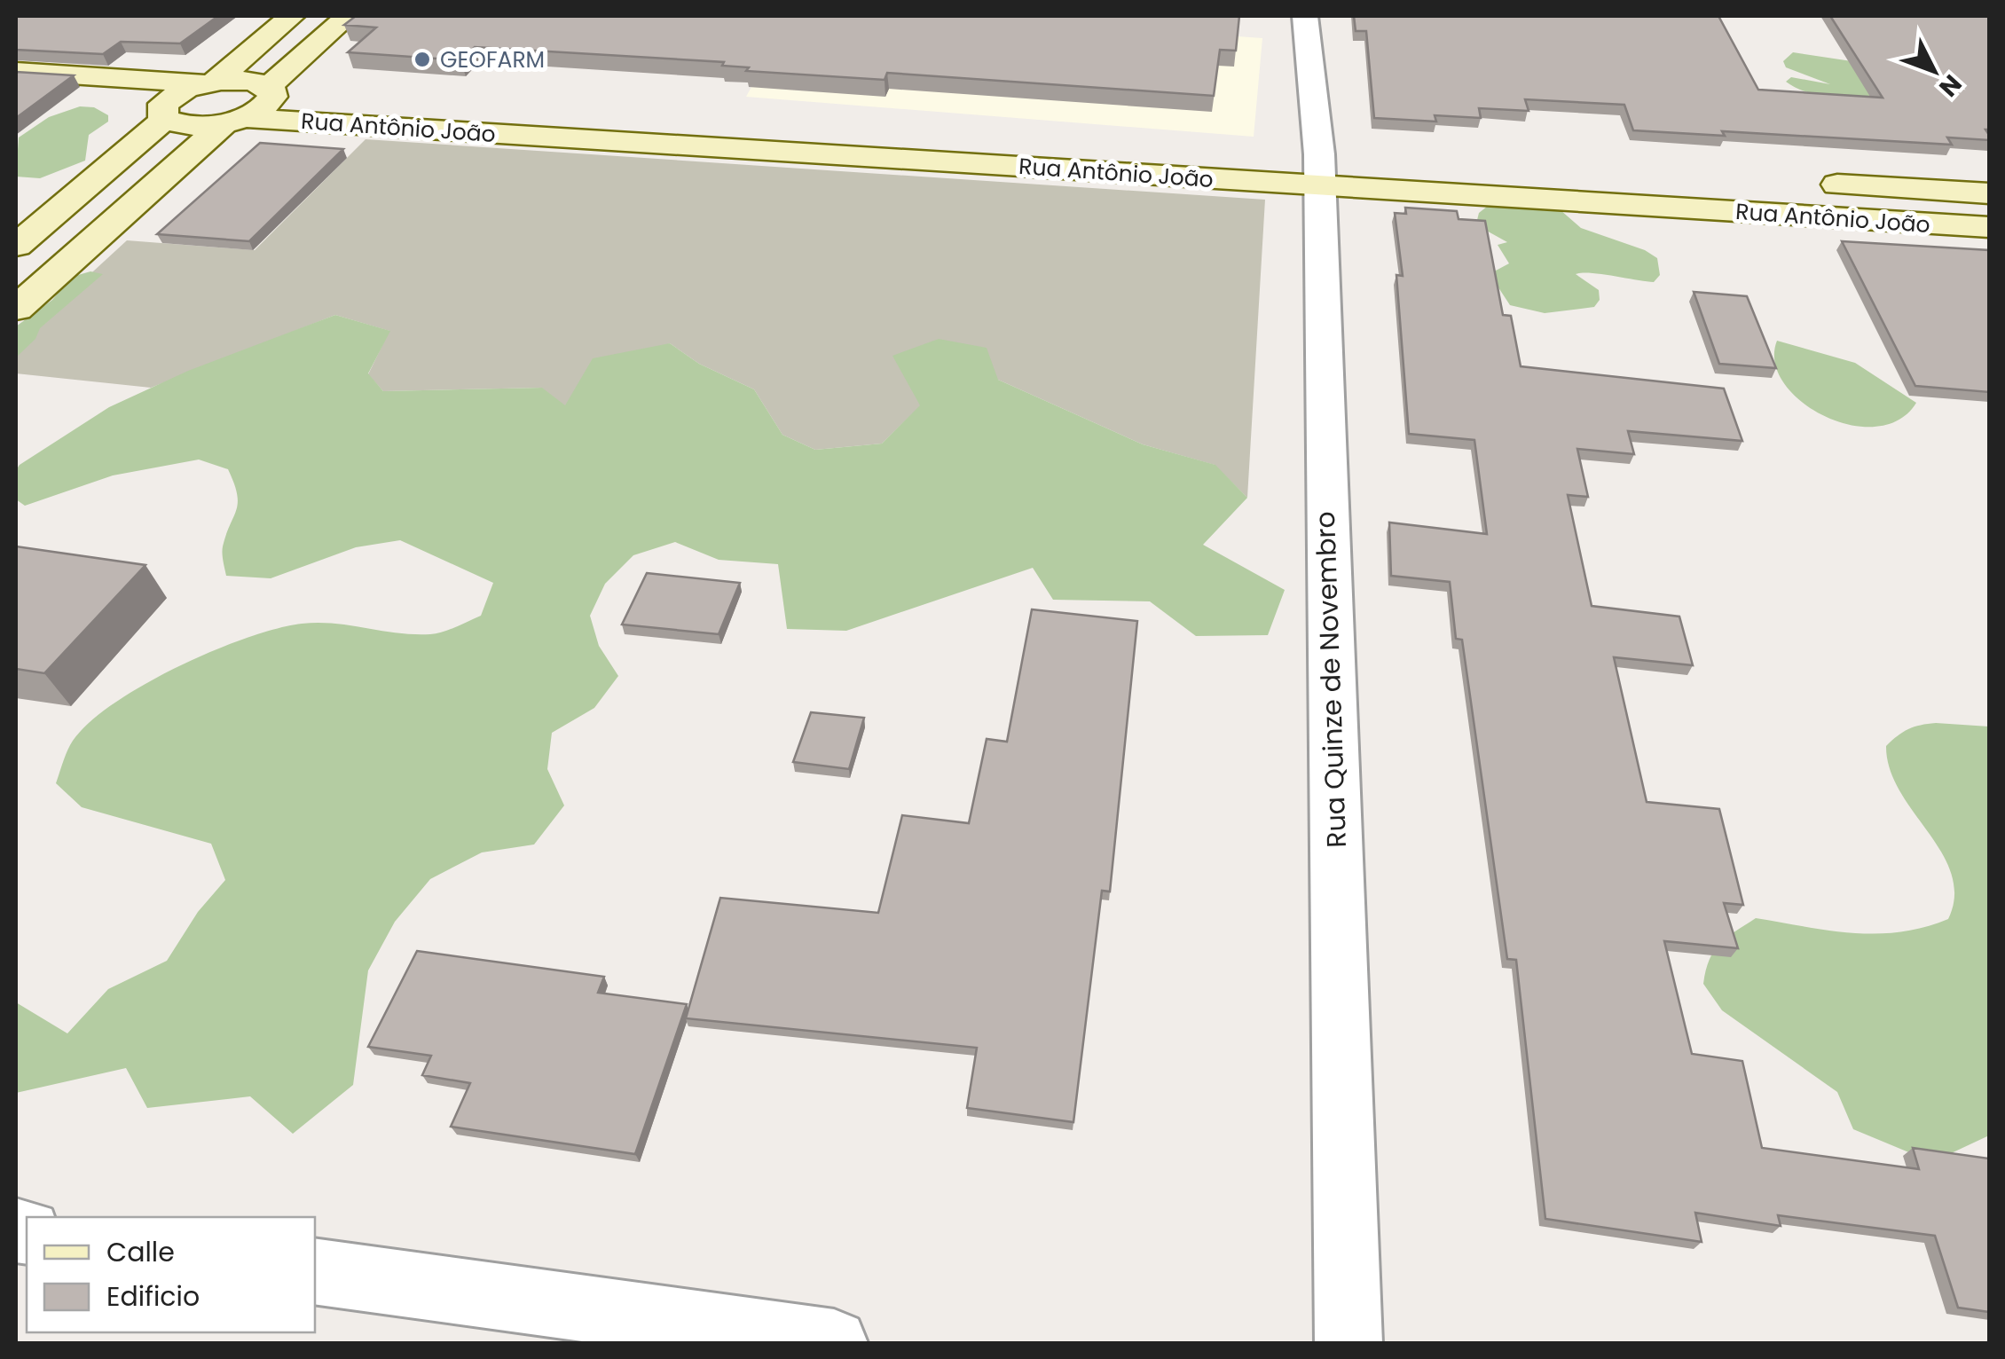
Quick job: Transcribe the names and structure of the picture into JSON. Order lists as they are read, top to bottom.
{
  "streets": {
    "main road": ["Rua Antônio João"],
    "street": ["Rua Quinze de Novembro"]
  },
  "crossings": [
    ["Rua Antônio João", "Rua Quinze de Novembro"]
  ],
  "places": ["GEOFARM"],
  "legend": ["Calle", "Edificio"],
  "north": "bottom right"
}
